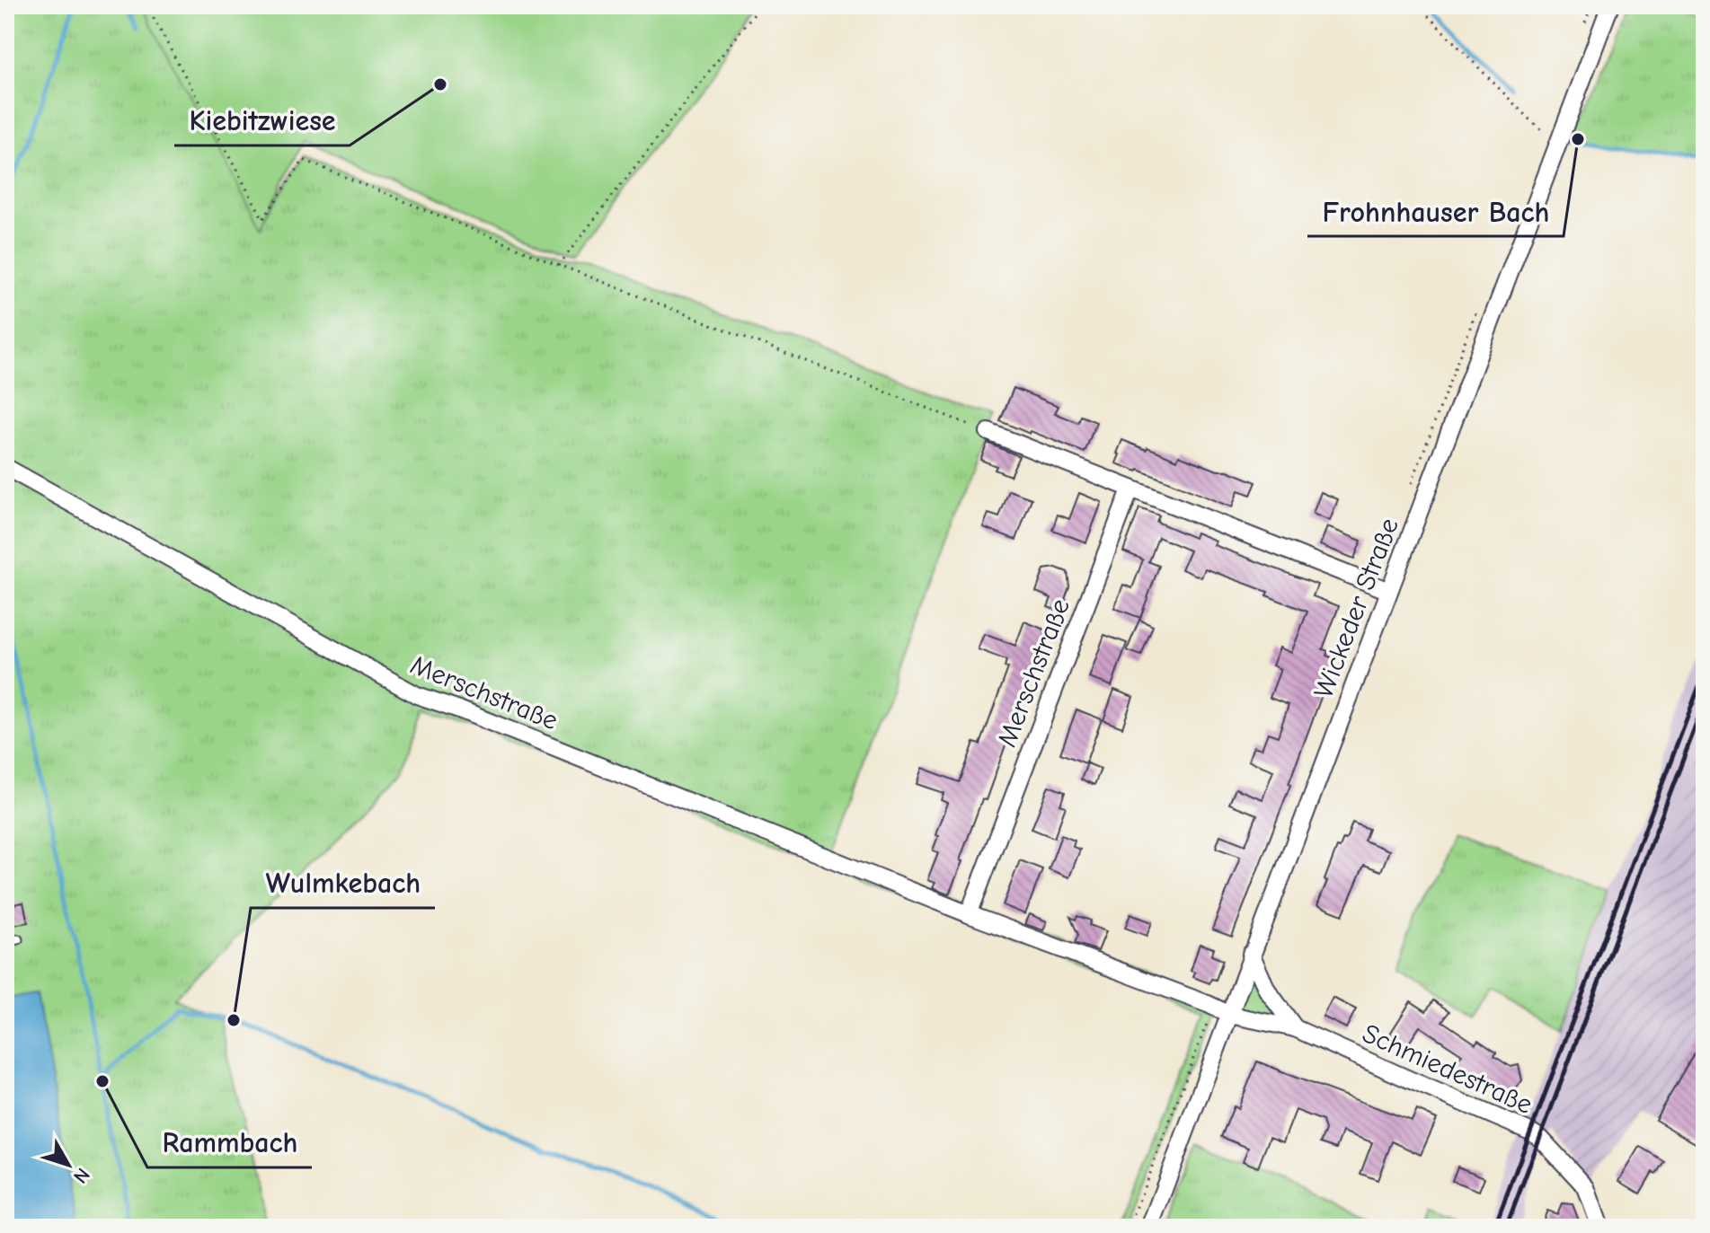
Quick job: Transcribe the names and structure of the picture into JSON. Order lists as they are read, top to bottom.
{
  "streets": {
    "street": ["Wickeder Straße", "Merschstraße", "Schmiedestraße"]
  },
  "crossings": [
    ["Wickeder Straße", "Merschstraße"],
    ["Wickeder Straße", "Schmiedestraße"],
    ["Merschstraße", "Schmiedestraße"]
  ],
  "places": [
    "Kiebitzwiese",
    "Frohnhauser Bach",
    "Wulmkebach",
    "Rammbach"
  ],
  "north": "bottom right"
}
